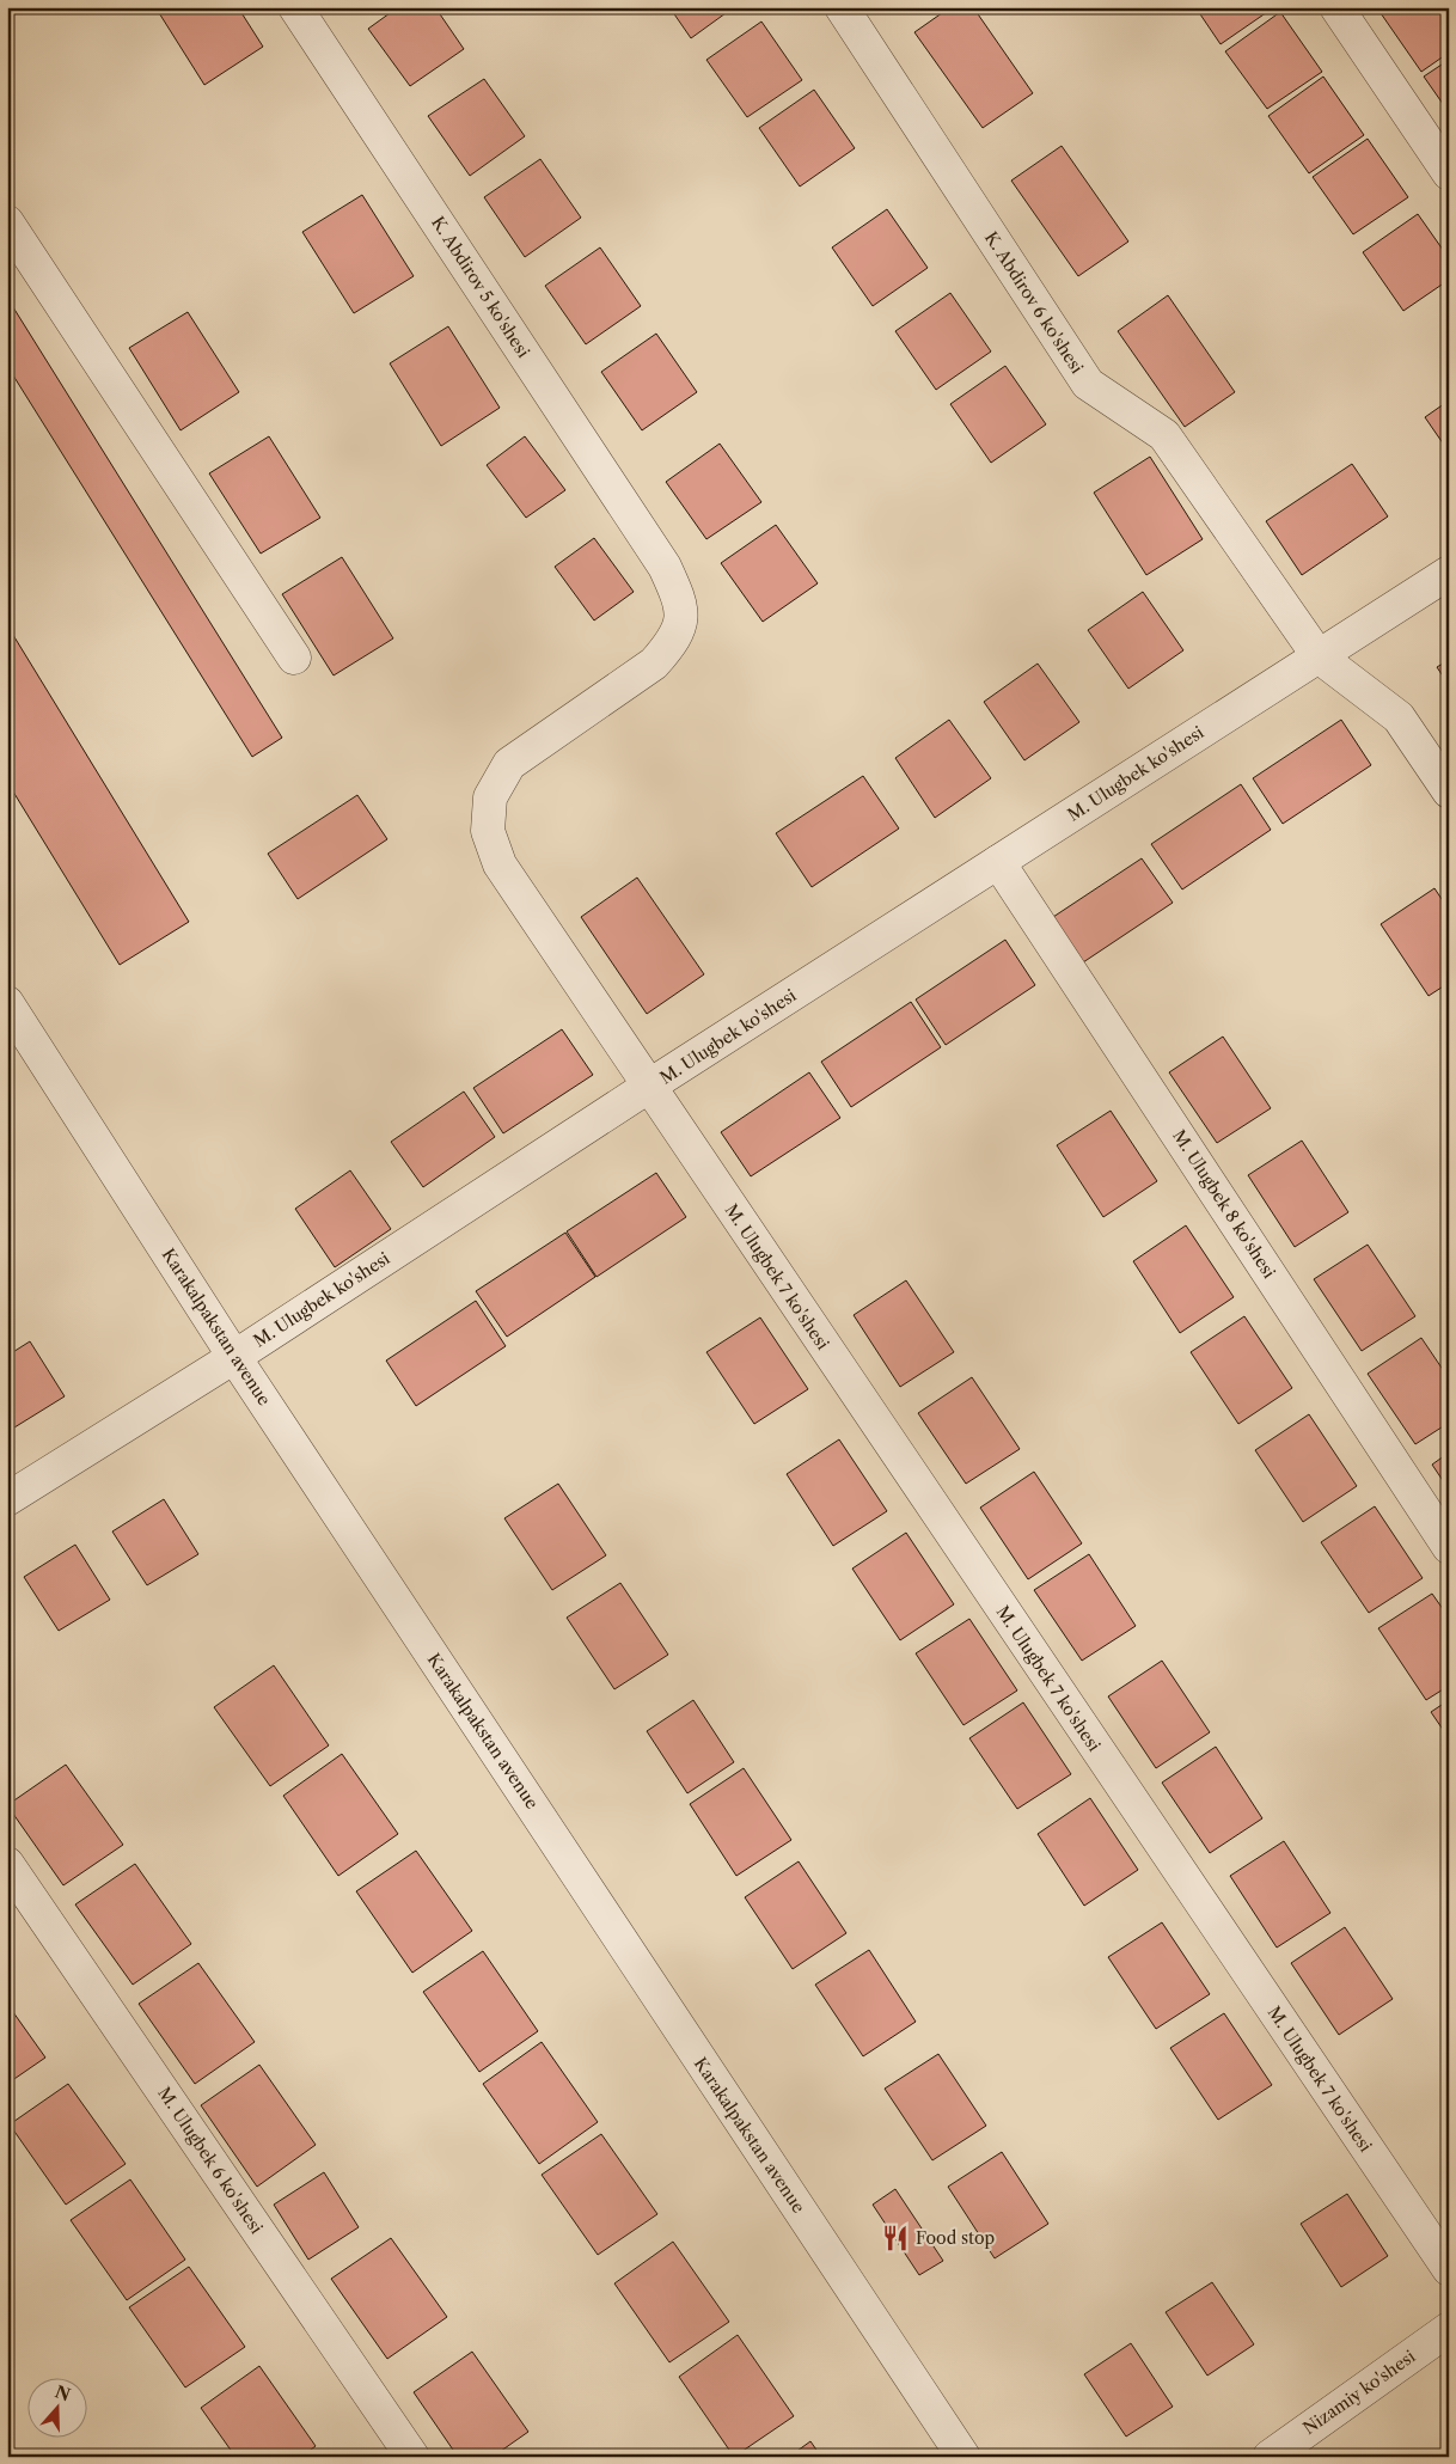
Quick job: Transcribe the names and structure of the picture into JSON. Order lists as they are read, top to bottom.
{
  "streets": {
    "street": [
      "K. Abdirov 5 ko'shesi",
      "K. Abdirov 6 ko'shesi",
      "M. Ulugbek ko'shesi",
      "M. Ulugbek 8 ko'shesi",
      "M. Ulugbek 7 ko'shesi",
      "Karakalpakstan avenue",
      "M. Ulugbek 6 ko'shesi",
      "Nizamiy ko'shesi"
    ]
  },
  "crossings": [
    ["K. Abdirov 5 ko'shesi", "M. Ulugbek ko'shesi"],
    ["K. Abdirov 5 ko'shesi", "M. Ulugbek 7 ko'shesi"],
    ["K. Abdirov 6 ko'shesi", "M. Ulugbek ko'shesi"],
    ["M. Ulugbek ko'shesi", "M. Ulugbek 8 ko'shesi"],
    ["M. Ulugbek ko'shesi", "M. Ulugbek 7 ko'shesi"],
    ["M. Ulugbek ko'shesi", "Karakalpakstan avenue"]
  ],
  "places": {
    "restaurant": ["Food stop"]
  },
  "north": "top"
}
